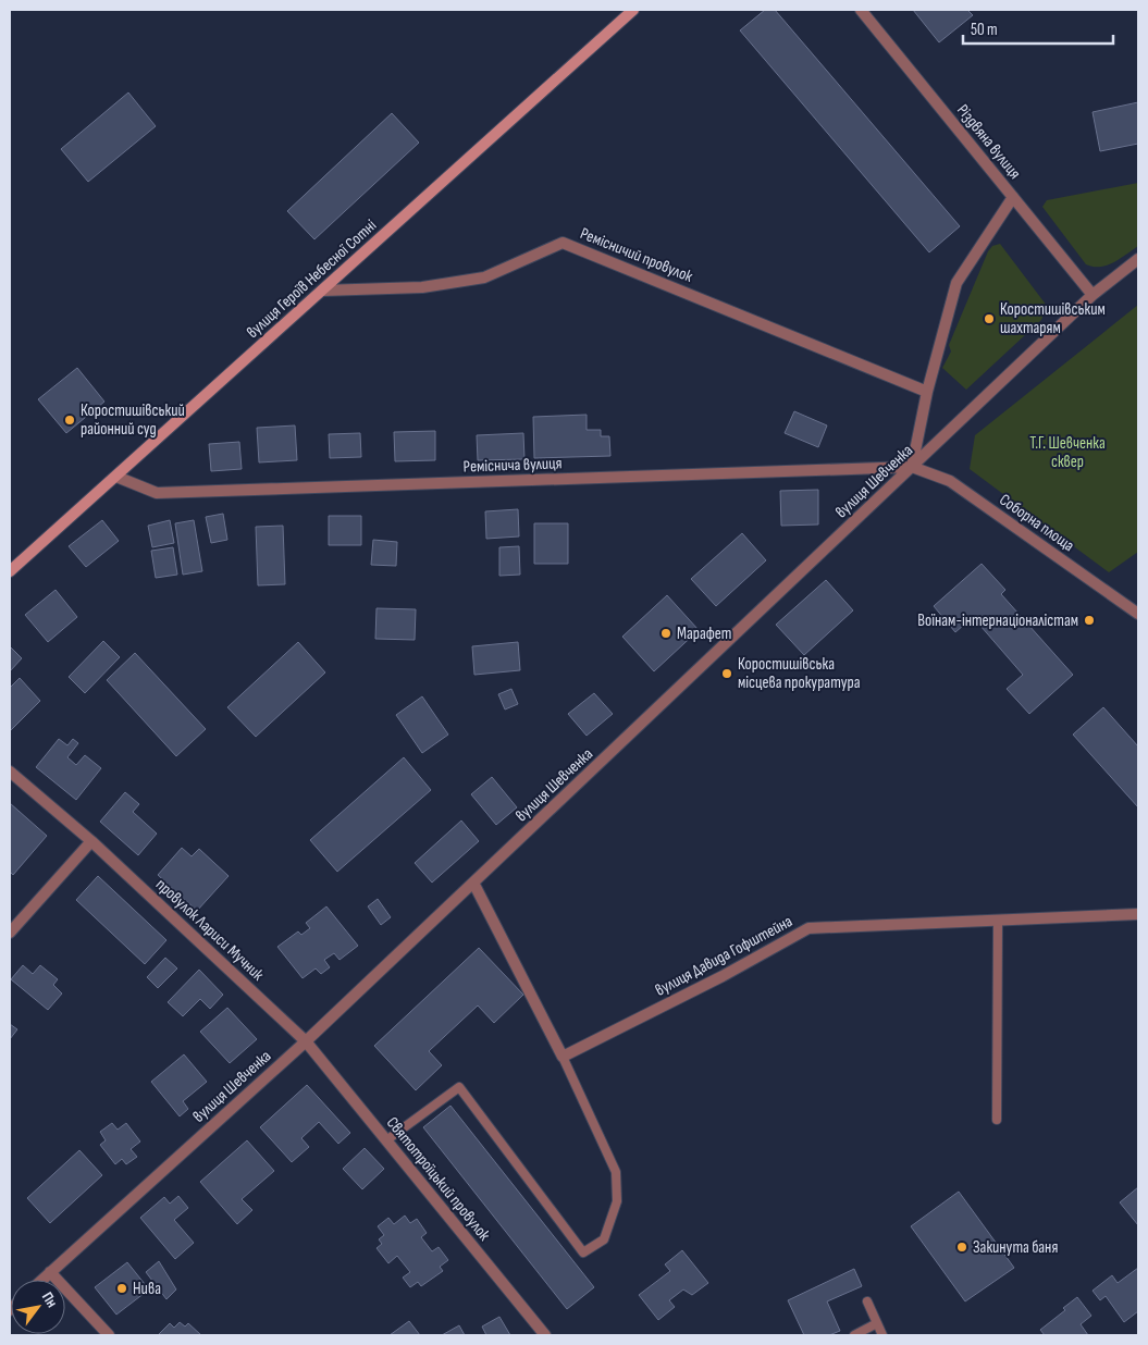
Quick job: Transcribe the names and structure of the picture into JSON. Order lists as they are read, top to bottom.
{
  "streets": {
    "street": [
      "Різдвяна вулиця",
      "Ремісничий провулок",
      "вулиця Героїв Небесної Сотні",
      "Реміснича вулиця",
      "вулиця Шевченка",
      "Соборна площа",
      "провулок Лариси Мучник",
      "вулиця Давида Гофштейна",
      "Святотроїцький провулок"
    ]
  },
  "crossings": [
    ["Різдвяна вулиця", "вулиця Шевченка"],
    ["Ремісничий провулок", "вулиця Героїв Небесної Сотні"],
    ["вулиця Героїв Небесної Сотні", "Реміснича вулиця"],
    ["Реміснича вулиця", "вулиця Шевченка"],
    ["Реміснича вулиця", "Соборна площа"],
    ["вулиця Шевченка", "Соборна площа"],
    ["вулиця Шевченка", "провулок Лариси Мучник"],
    ["вулиця Шевченка", "Святотроїцький провулок"],
    ["провулок Лариси Мучник", "Святотроїцький провулок"]
  ],
  "parks": ["Т.Г. Шевченка сквер"],
  "places": [
    "Коростишівським шахтарям",
    "Коростишівський районний суд",
    "Воїнам-інтернаціоналістам",
    "Марафет",
    "Коростишівська місцева прокуратура",
    "Закинута баня",
    "Нива"
  ],
  "scale_bar": "50 m",
  "north": "top right"
}
